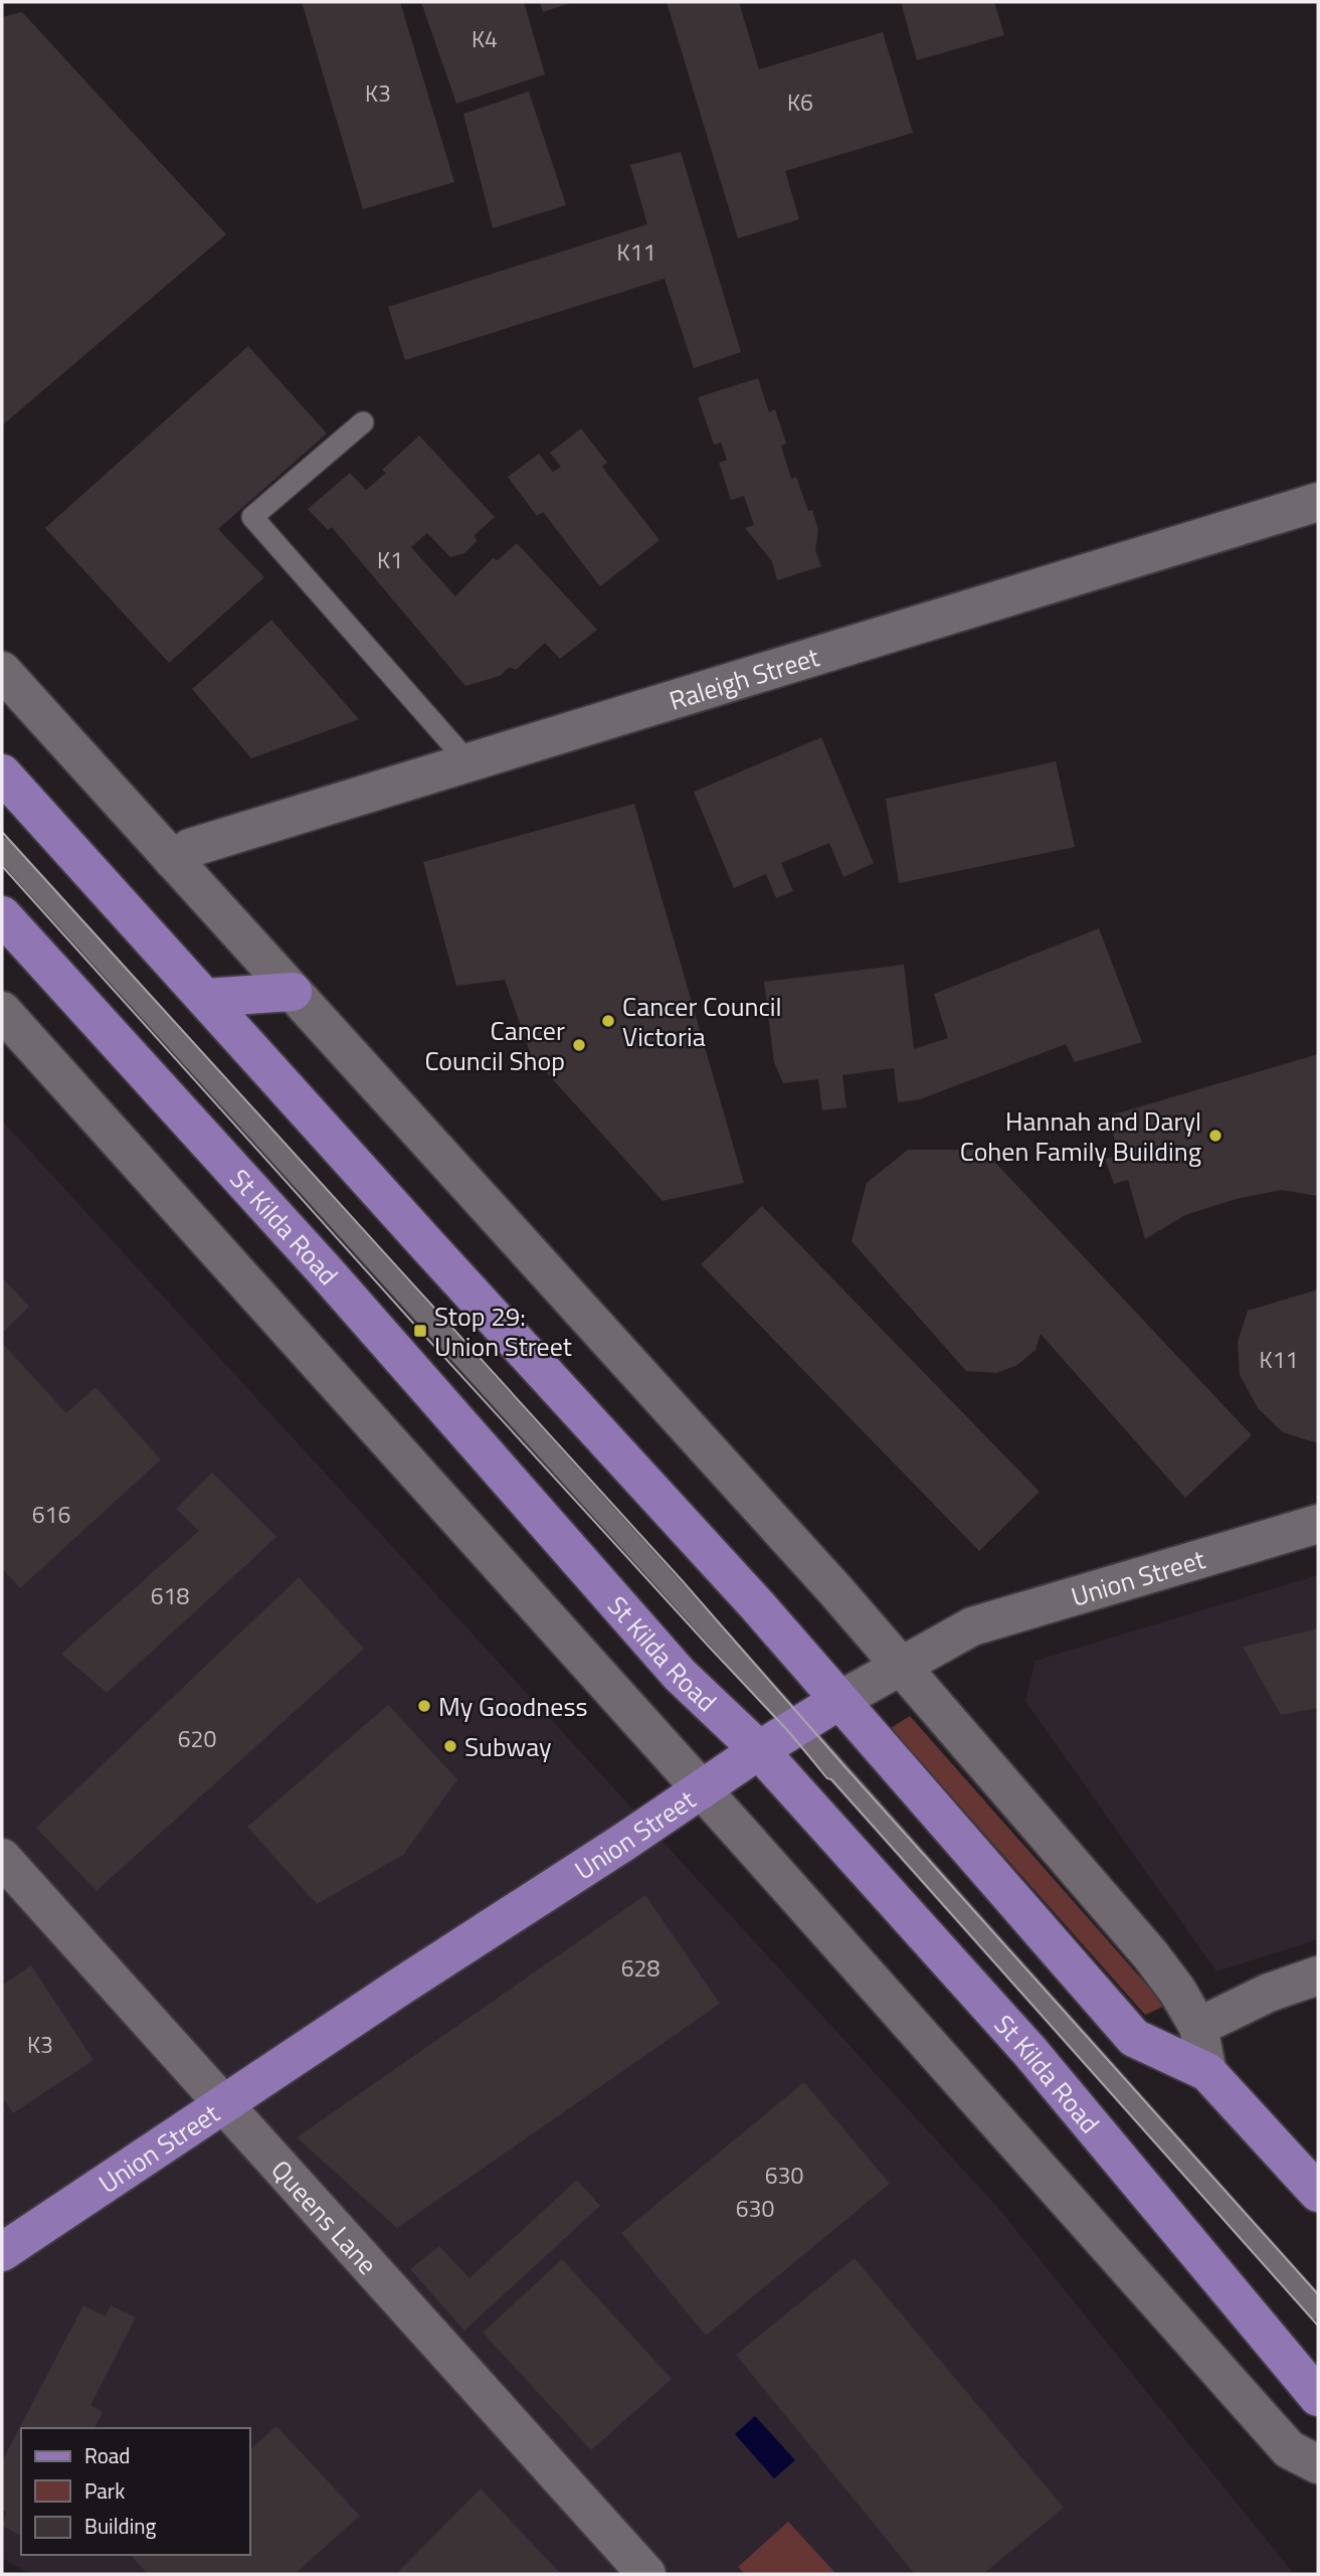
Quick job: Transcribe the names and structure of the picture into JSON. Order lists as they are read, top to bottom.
{
  "streets": {
    "main road": [
      "Raleigh Street",
      "St Kilda Road",
      "Union Street",
      "Queens Lane"
    ]
  },
  "crossings": [
    ["St Kilda Road", "Union Street"],
    ["Union Street", "Queens Lane"]
  ],
  "places": {
    "other": [
      "Cancer Council Victoria",
      "Cancer Council Shop",
      "Hannah and Daryl Cohen Family Building",
      "My Goodness",
      "Subway"
    ],
    "transit": ["Stop 29: Union Street"]
  },
  "house_numbers": [
    "K4",
    "K3",
    "K6",
    "K11",
    "K1",
    "K11",
    "616",
    "618",
    "620",
    "628",
    "K3",
    "630",
    "630"
  ],
  "legend": ["Road", "Park", "Building"]
}
